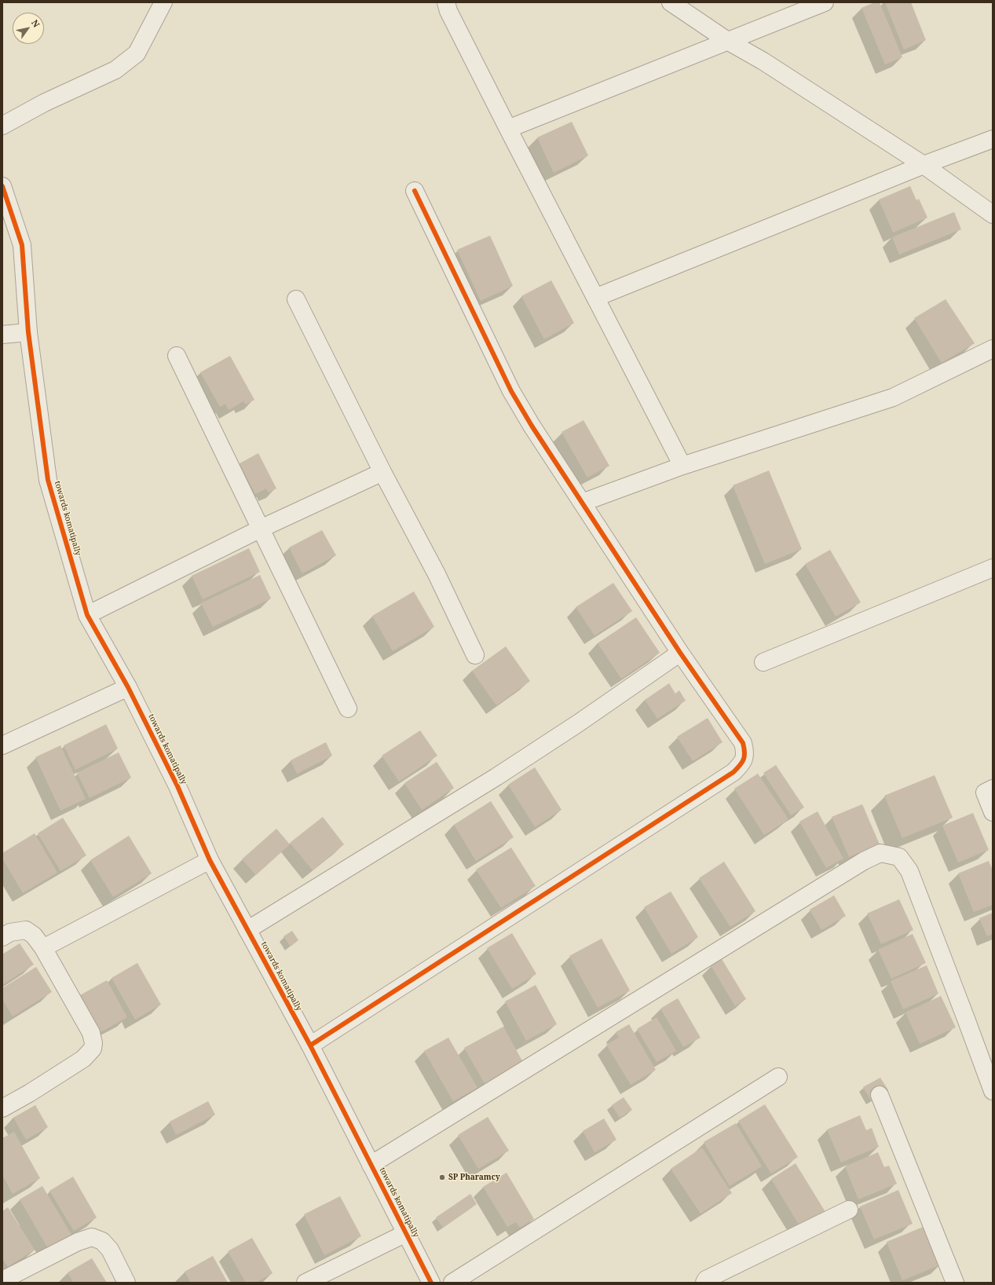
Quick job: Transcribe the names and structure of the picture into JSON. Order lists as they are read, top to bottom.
{
  "streets": {
    "street": ["towards komatipally"]
  },
  "places": ["SP Pharamcy"],
  "north": "top right"
}
